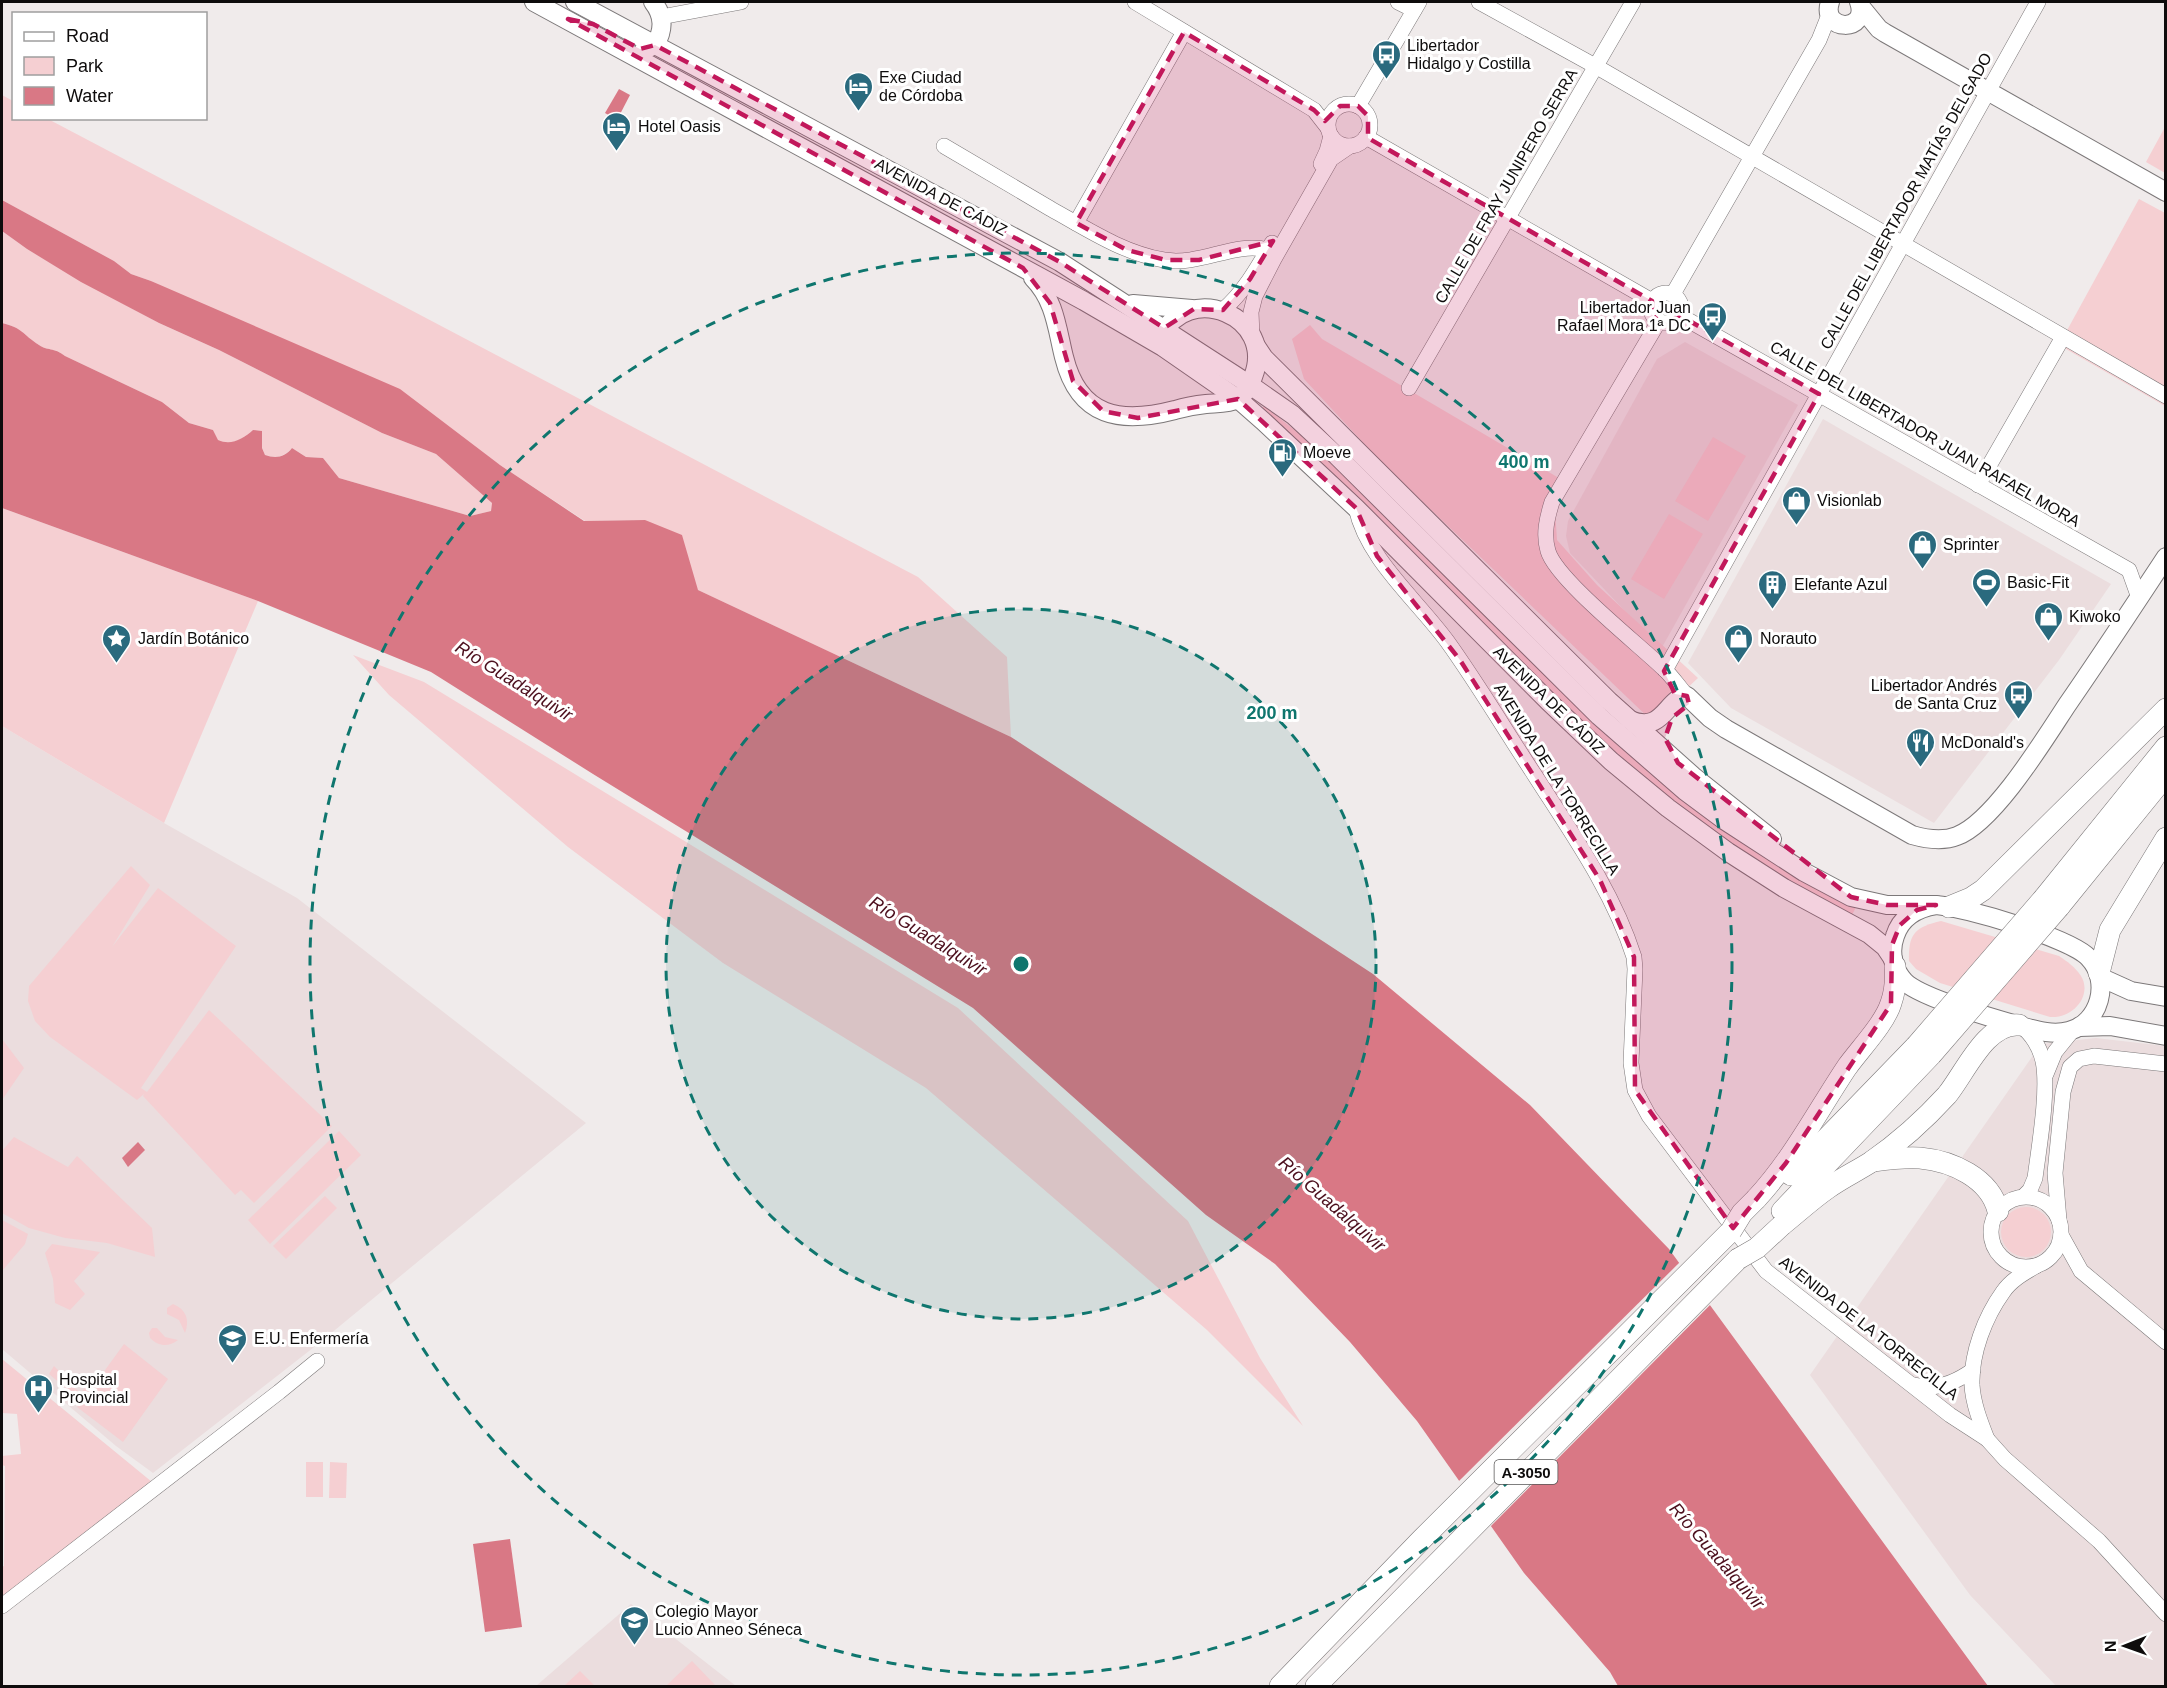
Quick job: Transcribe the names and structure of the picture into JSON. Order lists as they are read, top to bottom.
{
  "streets": {
    "highway": ["A-3050"],
    "main road": ["AVENIDA DE CÁDIZ"],
    "street": [
      "CALLE DE FRAY JUNIPERO SERRA",
      "CALLE DEL LIBERTADOR MATÍAS DELGADO",
      "CALLE DEL LIBERTADOR JUAN RAFAEL MORA",
      "AVENIDA DE LA TORRECILLA"
    ]
  },
  "crossings": [
    ["AVENIDA DE CÁDIZ", "AVENIDA DE LA TORRECILLA"],
    ["CALLE DEL LIBERTADOR MATÍAS DELGADO", "CALLE DEL LIBERTADOR JUAN RAFAEL MORA"]
  ],
  "water": ["Río Guadalquivir"],
  "places": {
    "bus stop": ["Libertador Hidalgo y Costilla", "Libertador Juan Rafael Mora 1ª DC", "Libertador Andrés de Santa Cruz"],
    "hotel": ["Exe Ciudad de Córdoba", "Hotel Oasis"],
    "fuel station": ["Moeve"],
    "shop": [
      "Visionlab",
      "Sprinter",
      "Kiwoko",
      "Norauto"
    ],
    "sports": ["Basic-Fit"],
    "building": ["Elefante Azul"],
    "place": ["Jardín Botánico"],
    "restaurant": ["McDonald's"],
    "school or university": ["E.U. Enfermería", "Colegio Mayor Lucio Anneo Séneca"],
    "hospital": ["Hospital Provincial"]
  },
  "legend": ["Road", "Park", "Water"],
  "north": "left",
  "rings": ["400 m", "200 m"]
}
